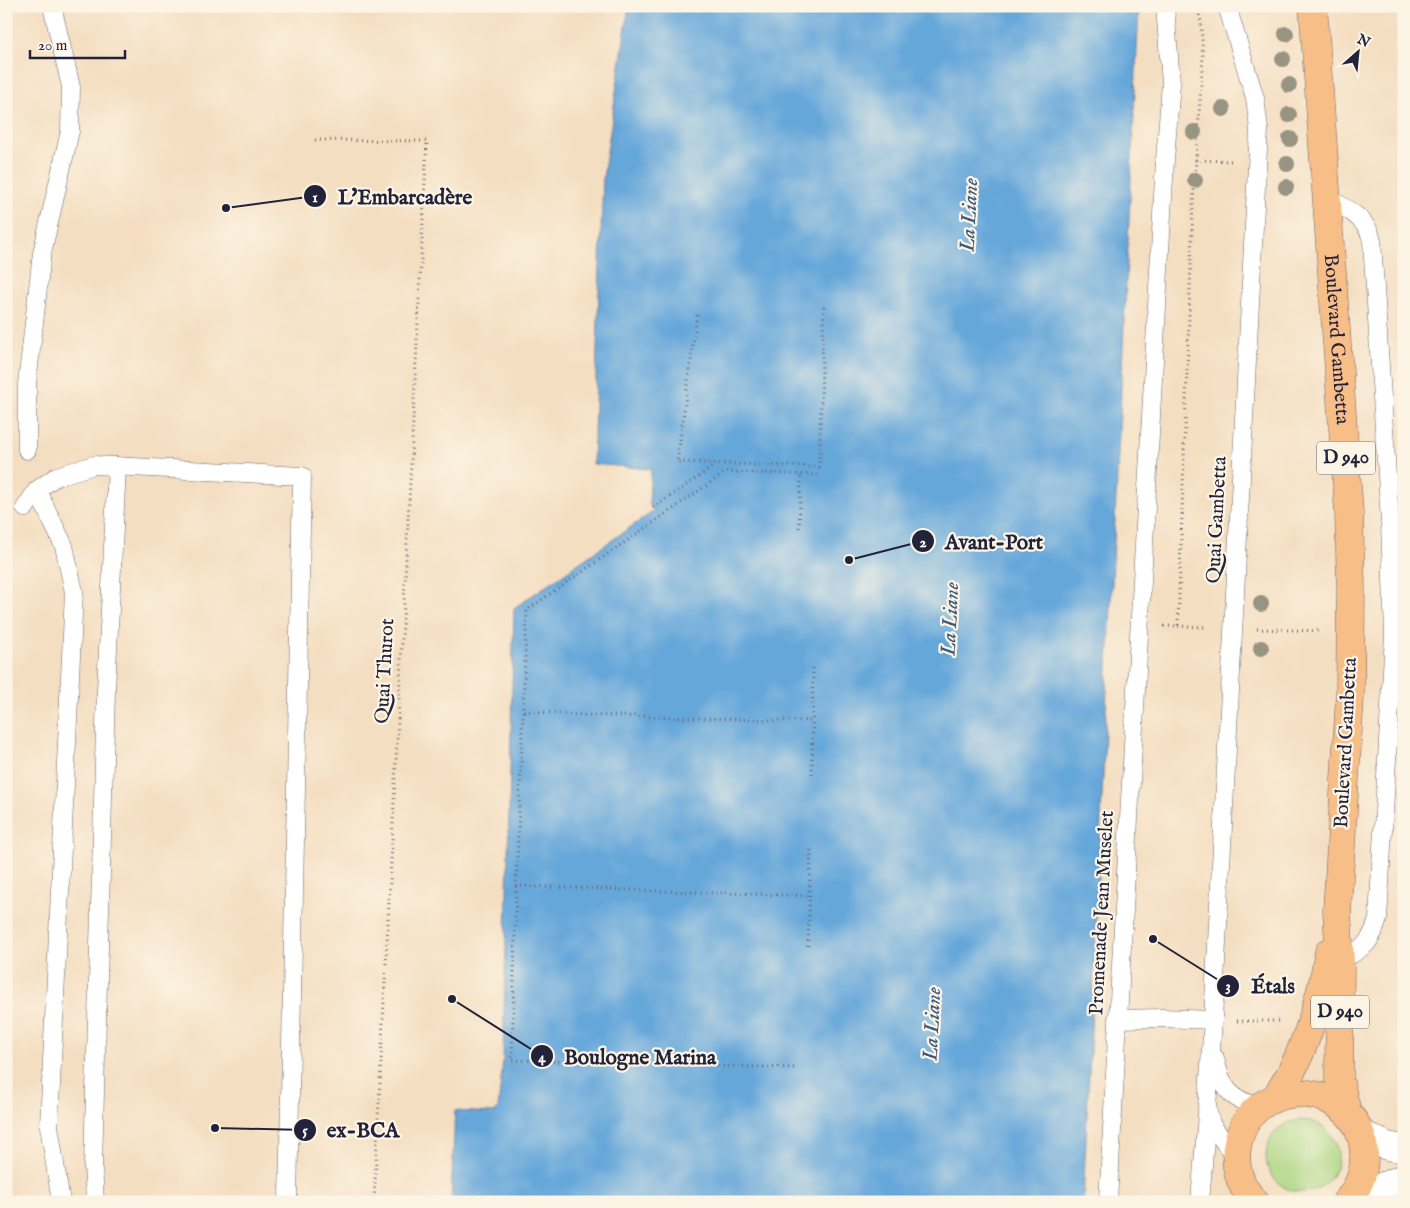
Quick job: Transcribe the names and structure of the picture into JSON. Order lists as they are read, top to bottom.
{
  "streets": {
    "main road": ["Boulevard Gambetta", "D 940"],
    "lane": ["Quai Gambetta", "Promenade Jean Muselet"],
    "path": ["Quai Thurot"]
  },
  "crossings": [
    ["Boulevard Gambetta", "D 940"]
  ],
  "water": ["La Liane"],
  "places": [
    "L'Embarcadère",
    "Avant-Port",
    "Étals",
    "Boulogne Marina",
    "ex-BCA"
  ],
  "scale_bar": "20 m",
  "north": "top right"
}
